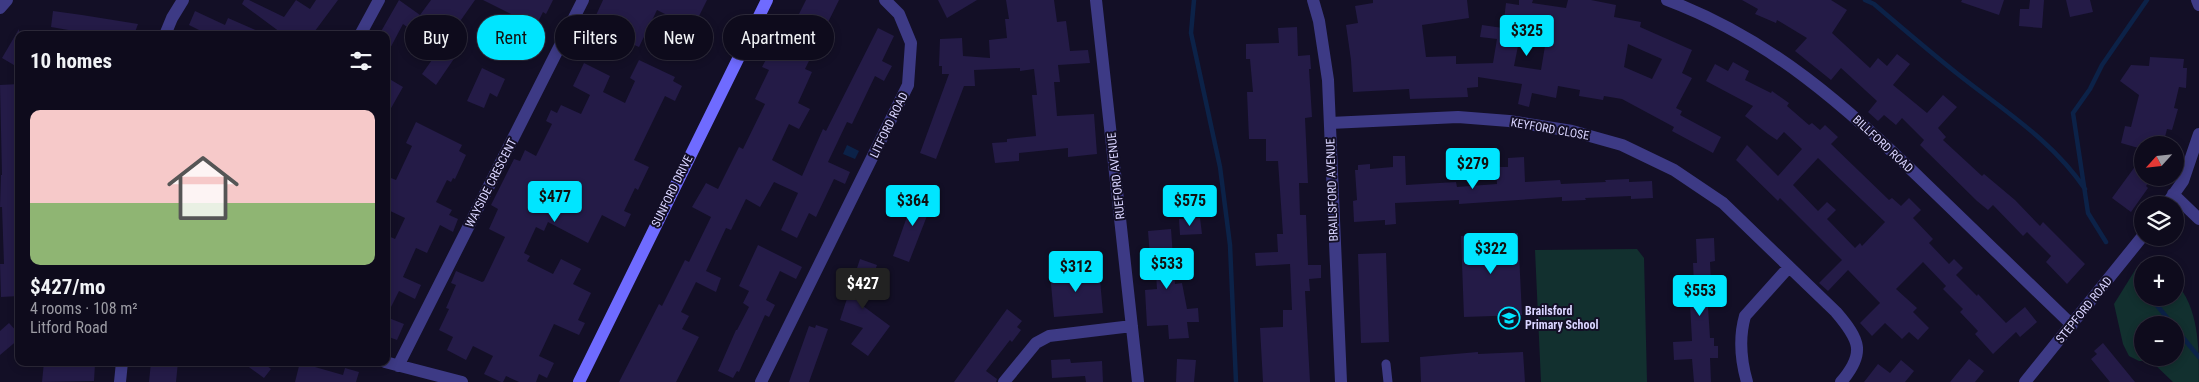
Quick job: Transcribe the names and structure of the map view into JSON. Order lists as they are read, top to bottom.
{
  "streets": {
    "street": [
      "LITFORD ROAD",
      "KEYFORD CLOSE",
      "BILLFORD ROAD",
      "RUEFORD AVENUE",
      "WAYSIDE CRESCENT",
      "BRAILSFORD AVENUE",
      "SUNFORD DRIVE",
      "STEPFORD ROAD"
    ]
  },
  "crossings": [
    ["KEYFORD CLOSE", "BRAILSFORD AVENUE"],
    ["BILLFORD ROAD", "STEPFORD ROAD"]
  ],
  "places": {
    "school or university": ["Brailsford Primary School"]
  },
  "north": "bottom left",
  "page": {
    "price": [
      "$325",
      "$279",
      "$477",
      "$364",
      "$575",
      "$322",
      "$533",
      "$312",
      "$427",
      "$553"
    ],
    "chip": [
      "Buy",
      "Rent",
      "Filters",
      "New",
      "Apartment"
    ],
    "heading": "10 homes",
    "list": [
      {
        "name": "$427/mo",
        "note": "4 rooms · 108 m² · Litford Road"
      }
    ],
    "map_buttons": ["+", "−"]
  }
}
